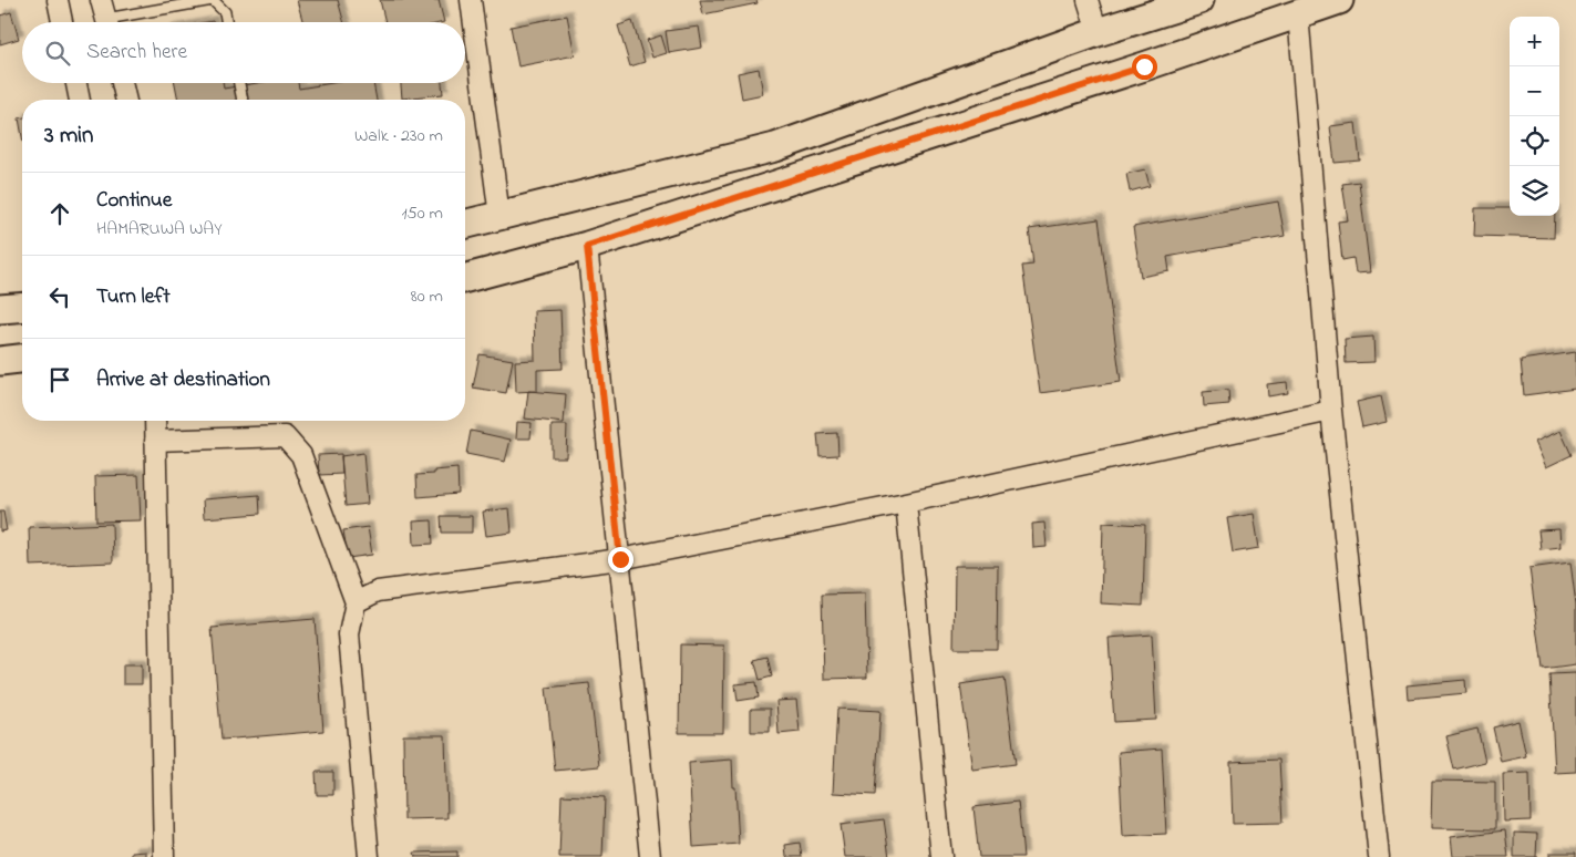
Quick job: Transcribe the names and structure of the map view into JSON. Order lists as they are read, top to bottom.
{
  "page": {
    "map_buttons": ["+", "−"],
    "search": "Search here",
    "heading": ["3 min", "Walk · 230 m"],
    "list": [
      ["Continue", "HAMARUWA WAY", "150 m"],
      ["Turn left", "80 m"],
      "Arrive at destination"
    ]
  }
}
